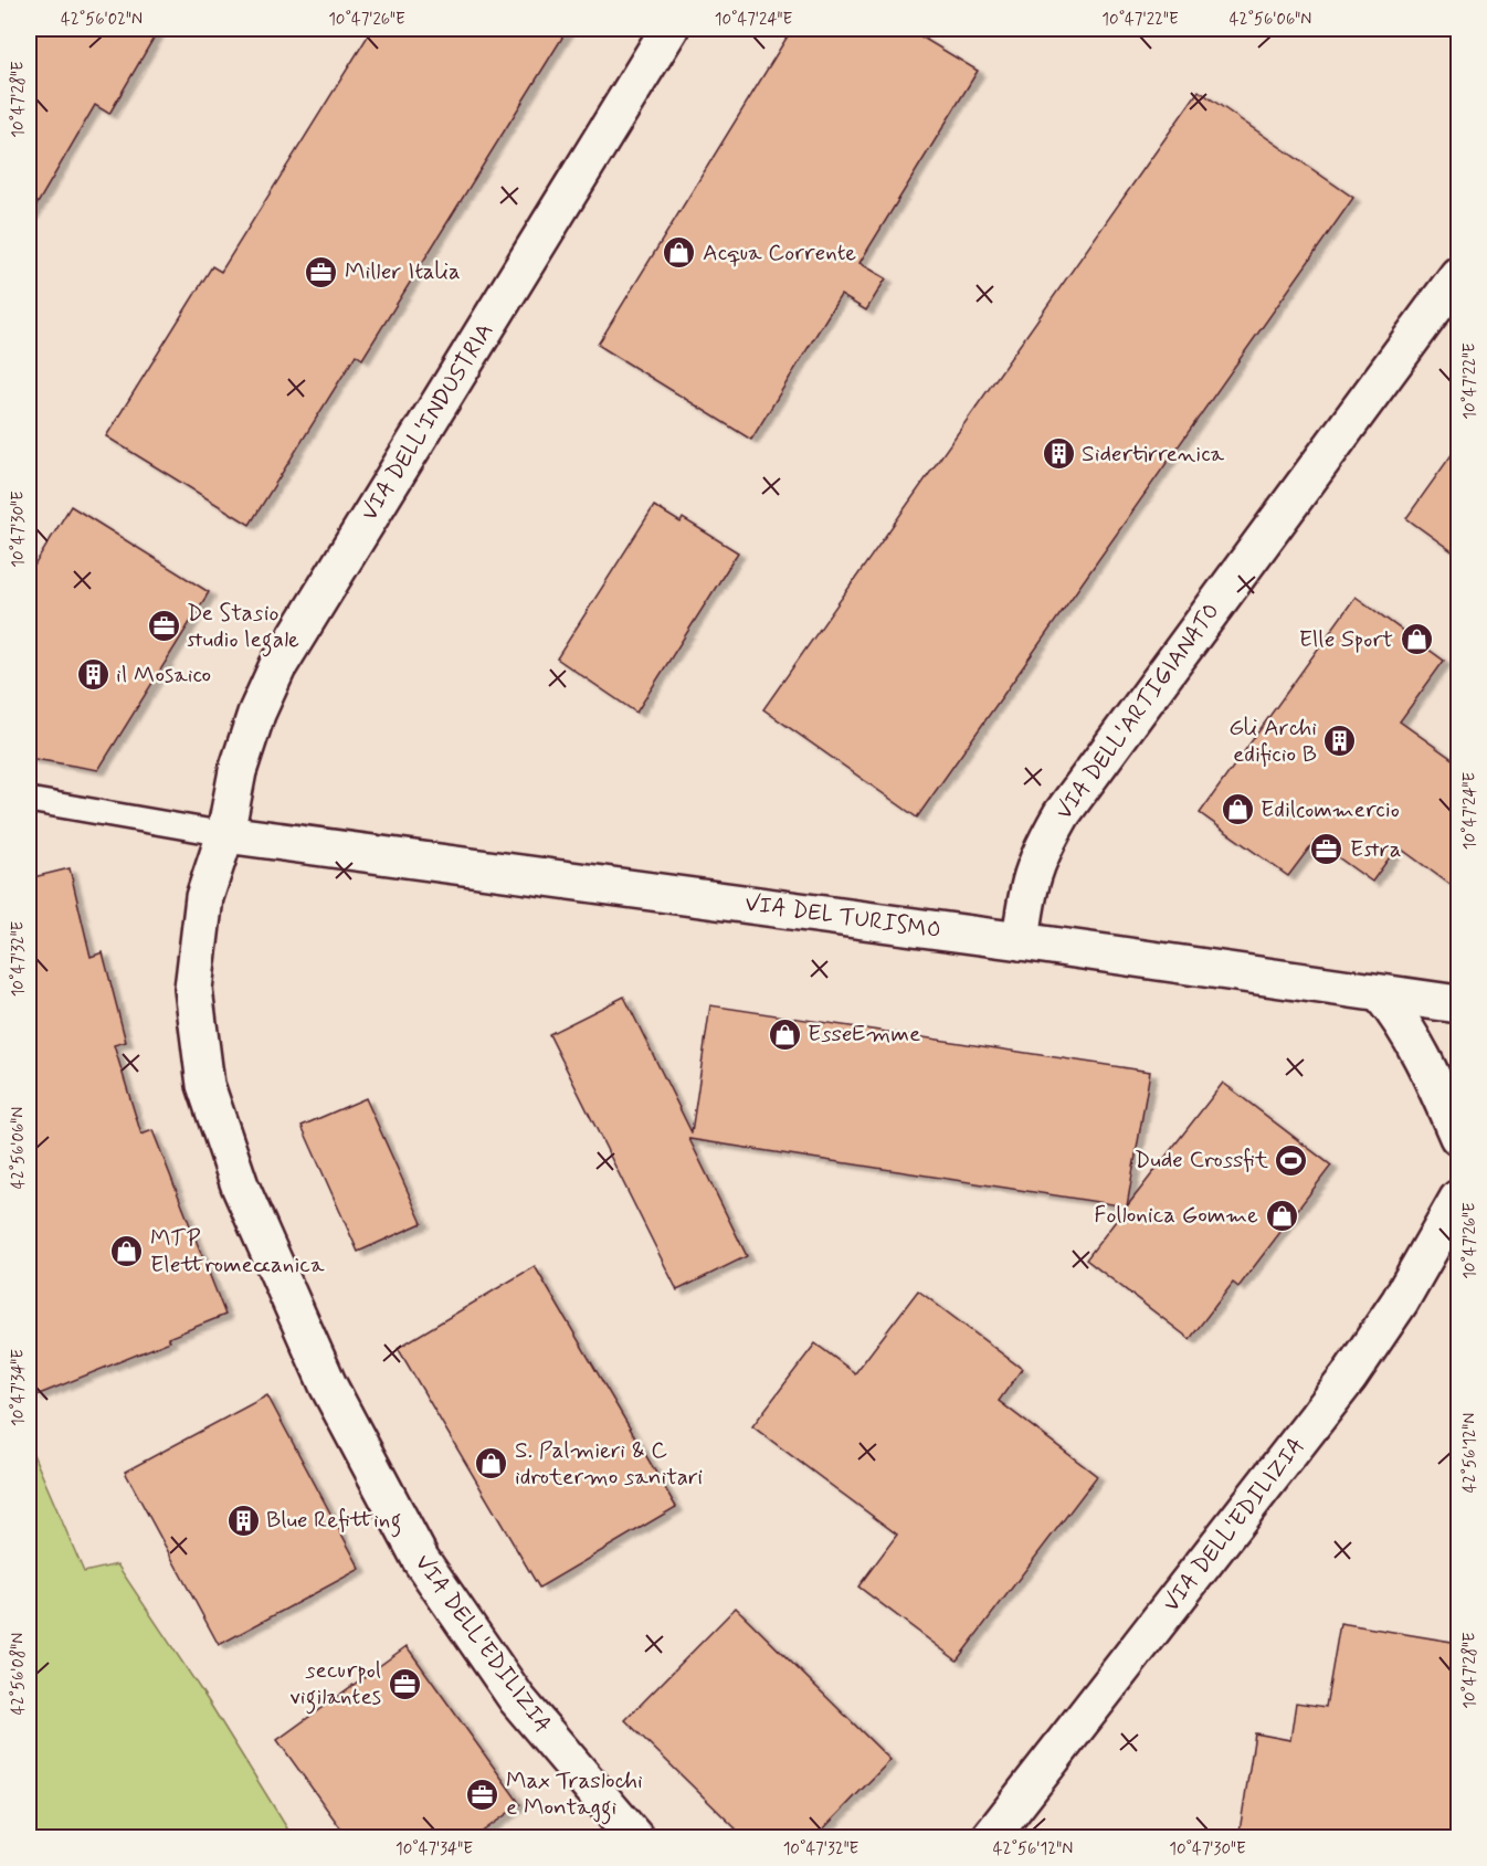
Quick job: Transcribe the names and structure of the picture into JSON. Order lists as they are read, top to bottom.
{
  "streets": {
    "street": [
      "VIA DELL'INDUSTRIA",
      "VIA DELL'ARTIGIANATO",
      "VIA DEL TURISMO",
      "VIA DELL'EDILIZIA"
    ]
  },
  "crossings": [
    ["VIA DELL'INDUSTRIA", "VIA DEL TURISMO"],
    ["VIA DELL'INDUSTRIA", "VIA DELL'EDILIZIA"],
    ["VIA DELL'ARTIGIANATO", "VIA DEL TURISMO"],
    ["VIA DEL TURISMO", "VIA DELL'EDILIZIA"]
  ],
  "places": {
    "shop": [
      "Acqua Corrente",
      "Elle Sport",
      "Edilcommercio",
      "EsseEmme",
      "Follonica Gomme",
      "MTP Elettromeccanica",
      "S. Palmieri & C idrotermo sanitari"
    ],
    "office": [
      "Miller Italia",
      "De Stasio studio legale",
      "Estra",
      "securpol vigilantes",
      "Max Traslochi e Montaggi"
    ],
    "building": [
      "Sidertirrenica",
      "il Mosaico",
      "Gli Archi edificio B",
      "Blue Refitting"
    ],
    "sports": ["Dude Crossfit"]
  },
  "coordinates": [
    "42°56'02\"N",
    "10°47'26\"E",
    "10°47'24\"E",
    "10°47'22\"E",
    "42°56'06\"N",
    "10°47'28\"E",
    "10°47'30\"E",
    "10°47'32\"E",
    "10°47'34\"E",
    "42°56'12\"N",
    "42°56'08\"N"
  ]
}
